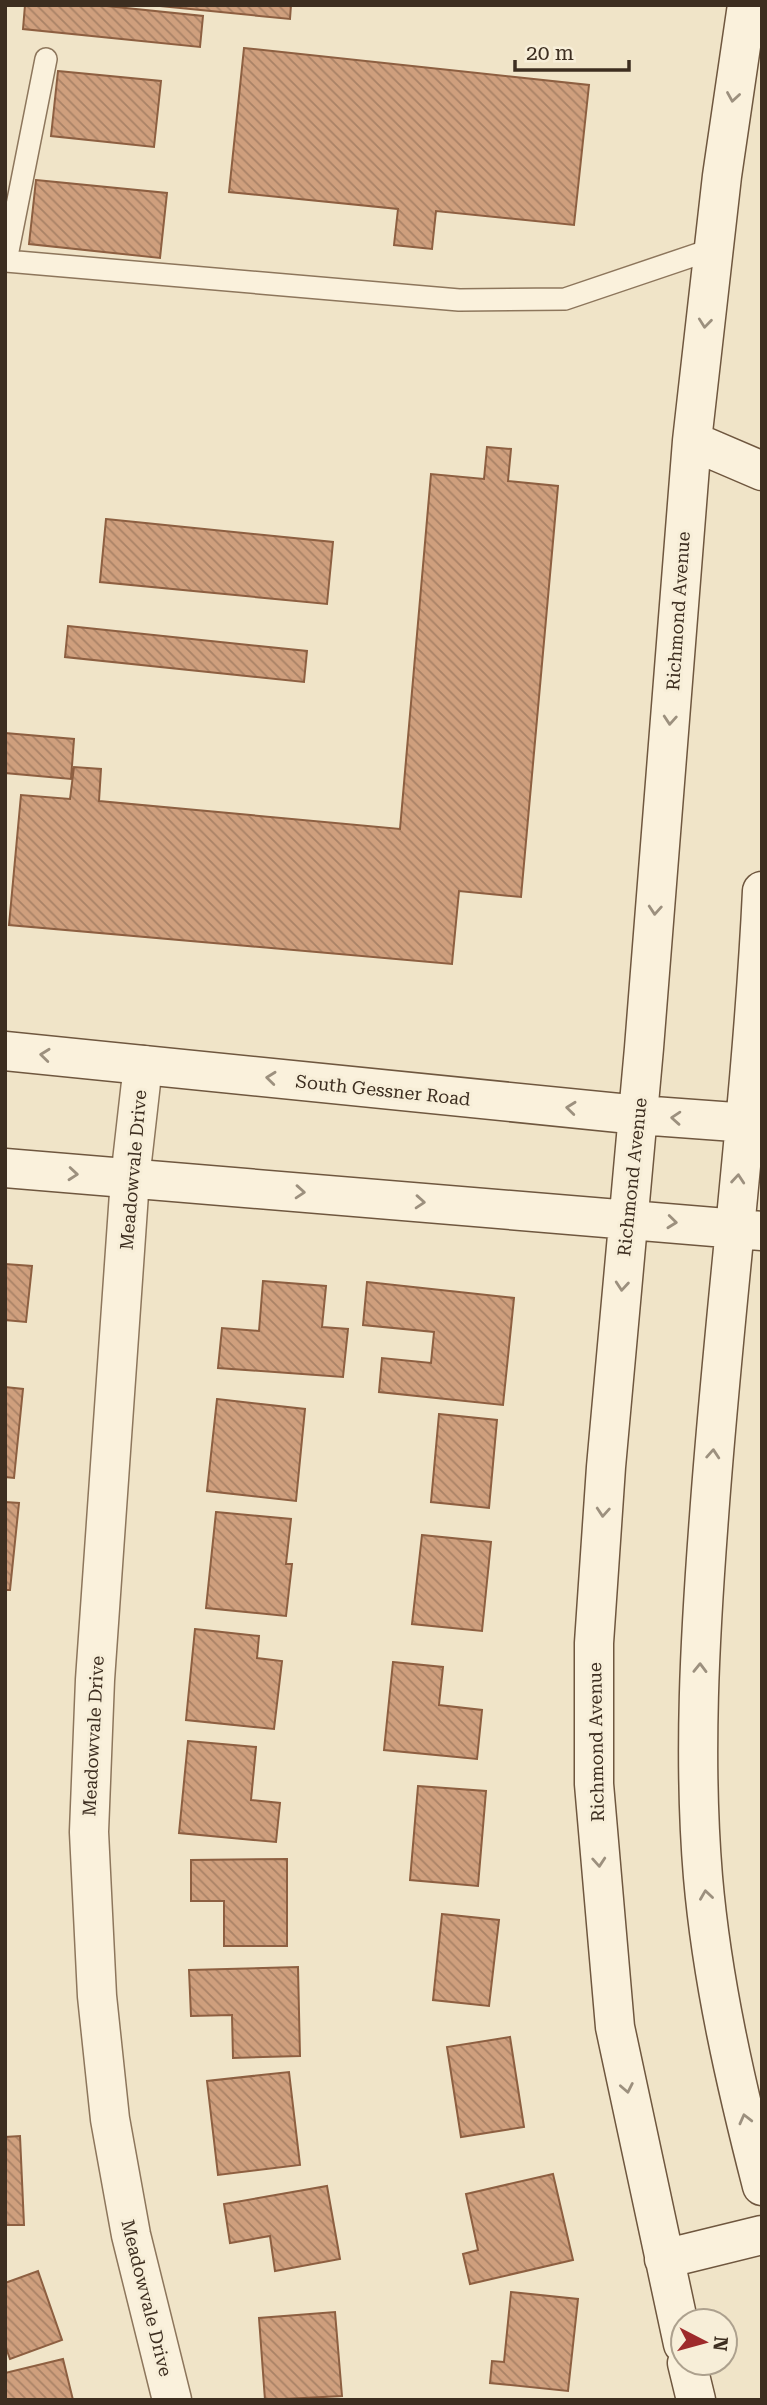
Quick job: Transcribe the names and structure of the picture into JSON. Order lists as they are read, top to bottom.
{
  "streets": {
    "main road": ["Richmond Avenue", "South Gessner Road", "Meadowvale Drive"]
  },
  "crossings": [
    ["Richmond Avenue", "South Gessner Road"],
    ["South Gessner Road", "Meadowvale Drive"]
  ],
  "scale_bar": "20 m",
  "north": "right"
}
